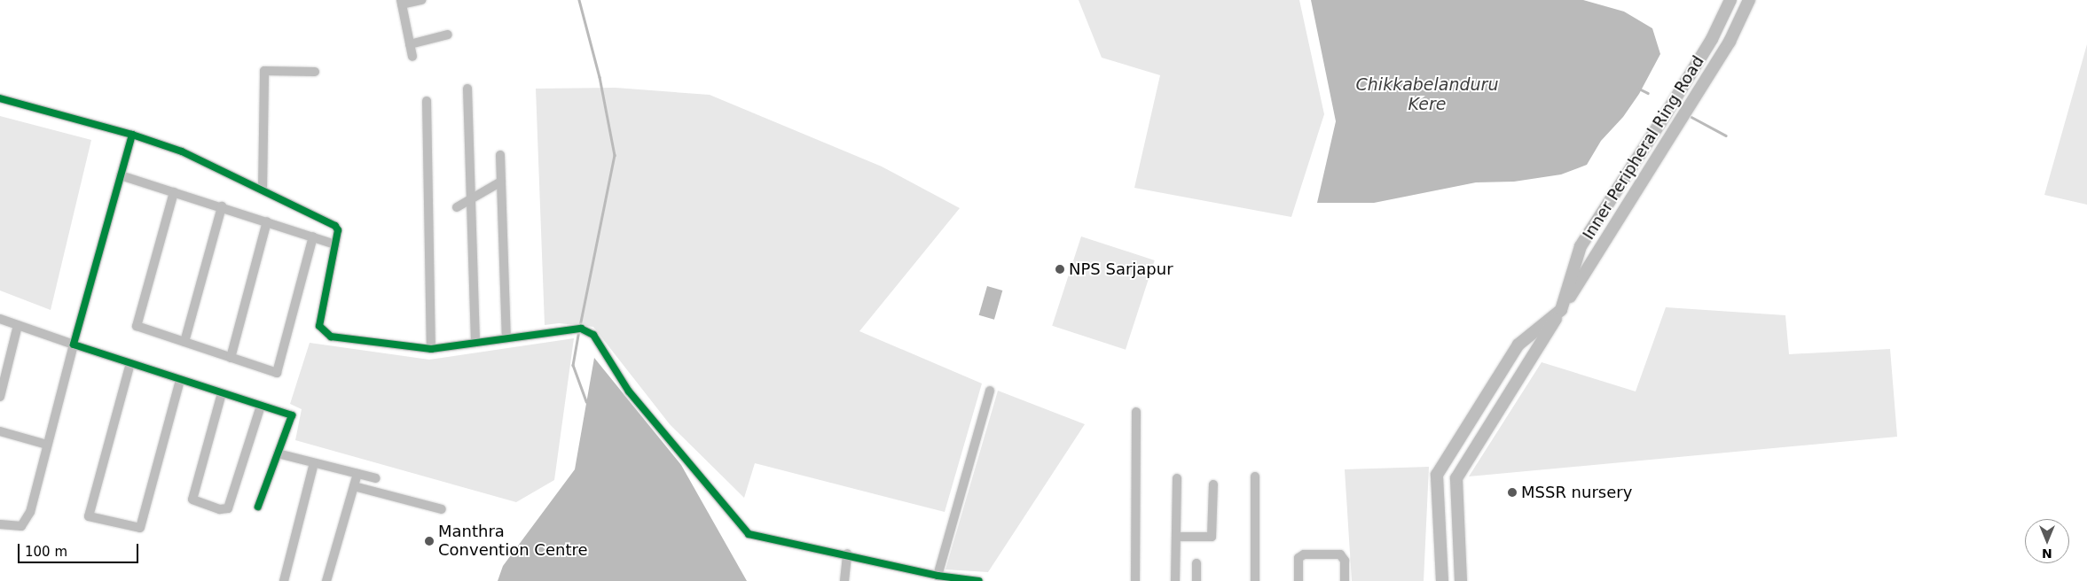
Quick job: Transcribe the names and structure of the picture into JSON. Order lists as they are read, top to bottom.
{
  "streets": {
    "main road": ["Inner Peripheral Ring Road"]
  },
  "water": ["Chikkabelanduru Kere"],
  "places": ["NPS Sarjapur", "MSSR nursery", "Manthra Convention Centre"],
  "scale_bar": "100 m",
  "north": "bottom"
}
